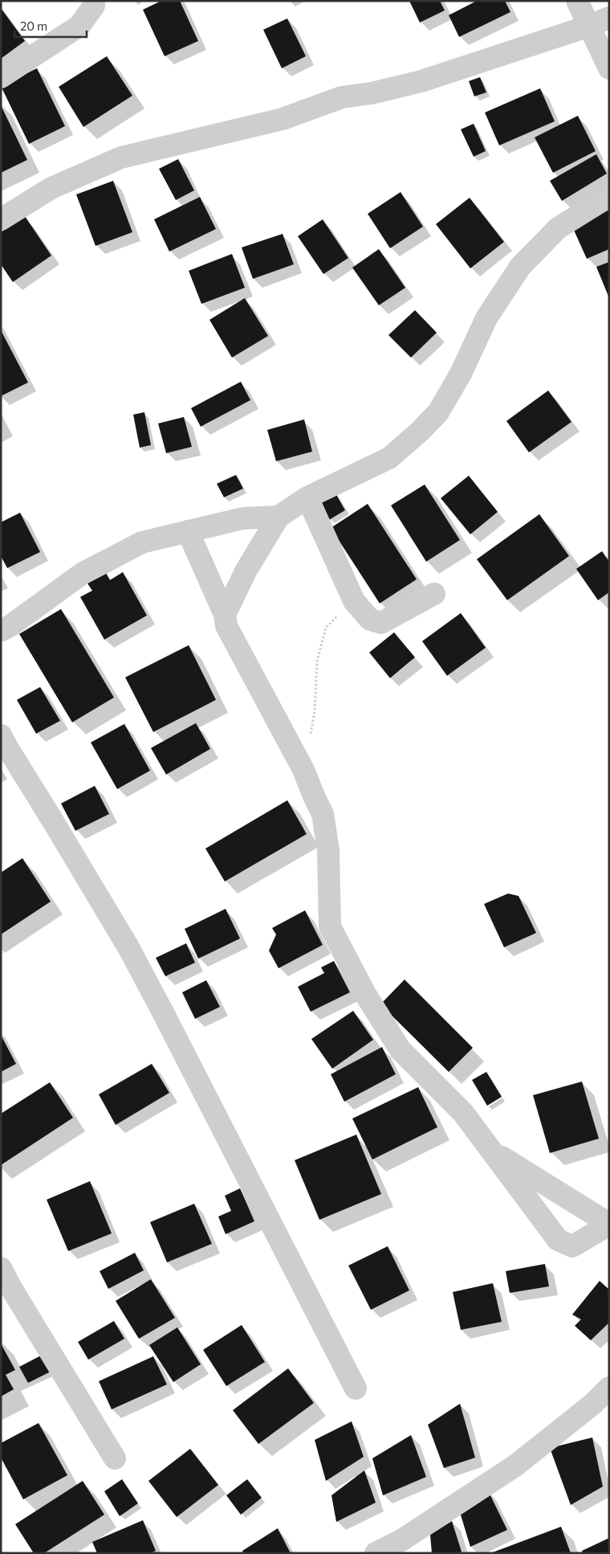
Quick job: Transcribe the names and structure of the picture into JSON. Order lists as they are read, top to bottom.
{
  "scale_bar": "20 m"
}
